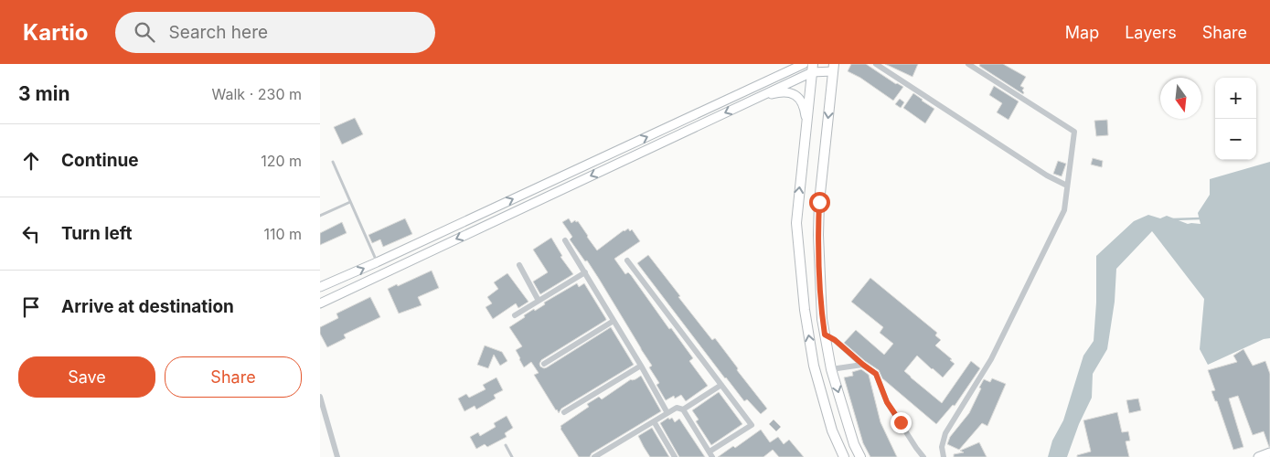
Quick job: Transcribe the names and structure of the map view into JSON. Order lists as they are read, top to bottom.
{
  "north": "bottom",
  "page": {
    "header": "Kartio",
    "search": "Search here",
    "nav": ["Map", "Layers", "Share"],
    "heading": ["3 min", "Walk · 230 m"],
    "map_buttons": ["+", "−"],
    "list": [
      ["Continue", "120 m"],
      ["Turn left", "110 m"],
      "Arrive at destination"
    ],
    "buttons": ["Save", "Share"]
  }
}
